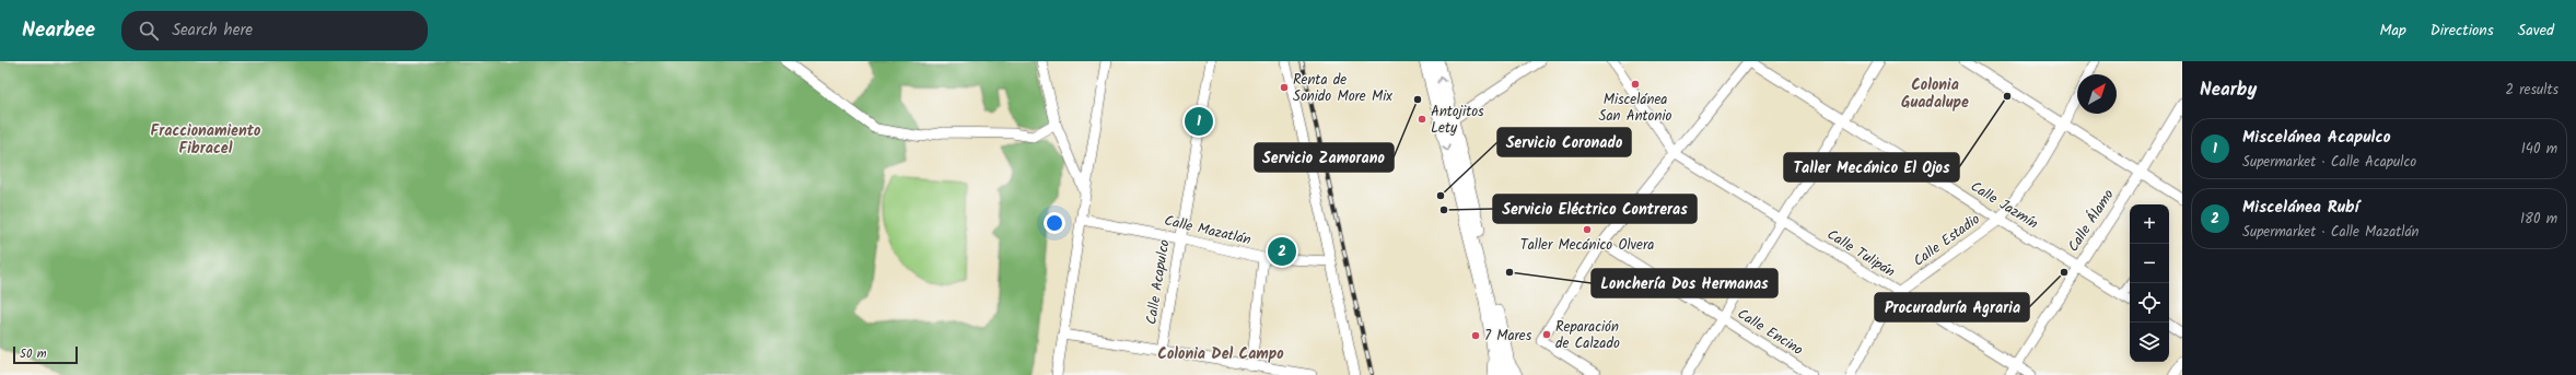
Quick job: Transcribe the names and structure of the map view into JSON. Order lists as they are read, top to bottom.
{
  "streets": {
    "street": [
      "Calle Jazmín",
      "Calle Álamo",
      "Calle Mazatlán",
      "Calle Estadio",
      "Calle Tulipán",
      "Calle Acapulco",
      "Calle Encino"
    ]
  },
  "crossings": [
    ["Calle Jazmín", "Calle Álamo"],
    ["Calle Jazmín", "Calle Estadio"],
    ["Calle Álamo", "Calle Tulipán"],
    ["Calle Mazatlán", "Calle Acapulco"],
    ["Calle Estadio", "Calle Tulipán"]
  ],
  "districts": ["Colonia Guadalupe", "Fraccionamiento Fibracel", "Colonia Del Campo"],
  "places": [
    "Miscelánea San Antonio",
    "Renta de Sonido More Mix",
    "Taller Mecánico El Ojos",
    "Servicio Zamorano",
    "Antojitos Lety",
    "Servicio Coronado",
    "Servicio Eléctrico Contreras",
    "Taller Mecánico Olvera",
    "Lonchería Dos Hermanas",
    "Procuraduría Agraria",
    "Reparación de Calzado",
    "7 Mares"
  ],
  "scale_bar": "50 m",
  "north": "top right",
  "page": {
    "header": "Nearbee",
    "search": "Search here",
    "nav": ["Map", "Directions", "Saved"],
    "heading": ["Nearby", "2 results"],
    "pins": ["1", "2"],
    "list": [
      {
        "mark": "1",
        "name": "Miscelánea Acapulco",
        "note": "Supermarket · Calle Acapulco",
        "value": "140 m"
      },
      {
        "mark": "2",
        "name": "Miscelánea Rubí",
        "note": "Supermarket · Calle Mazatlán",
        "value": "180 m"
      }
    ],
    "map_buttons": ["+", "−"],
    "scale": "50 m"
  }
}
